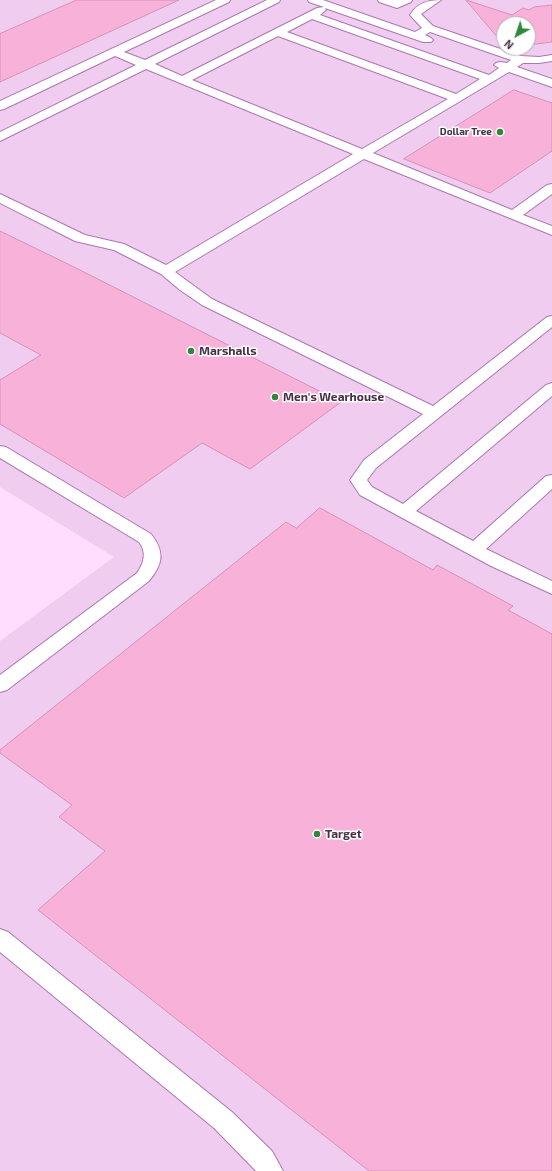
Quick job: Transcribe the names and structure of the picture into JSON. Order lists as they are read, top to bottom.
{
  "places": [
    "Dollar Tree",
    "Marshalls",
    "Men's Wearhouse",
    "Target"
  ],
  "north": "bottom left"
}
